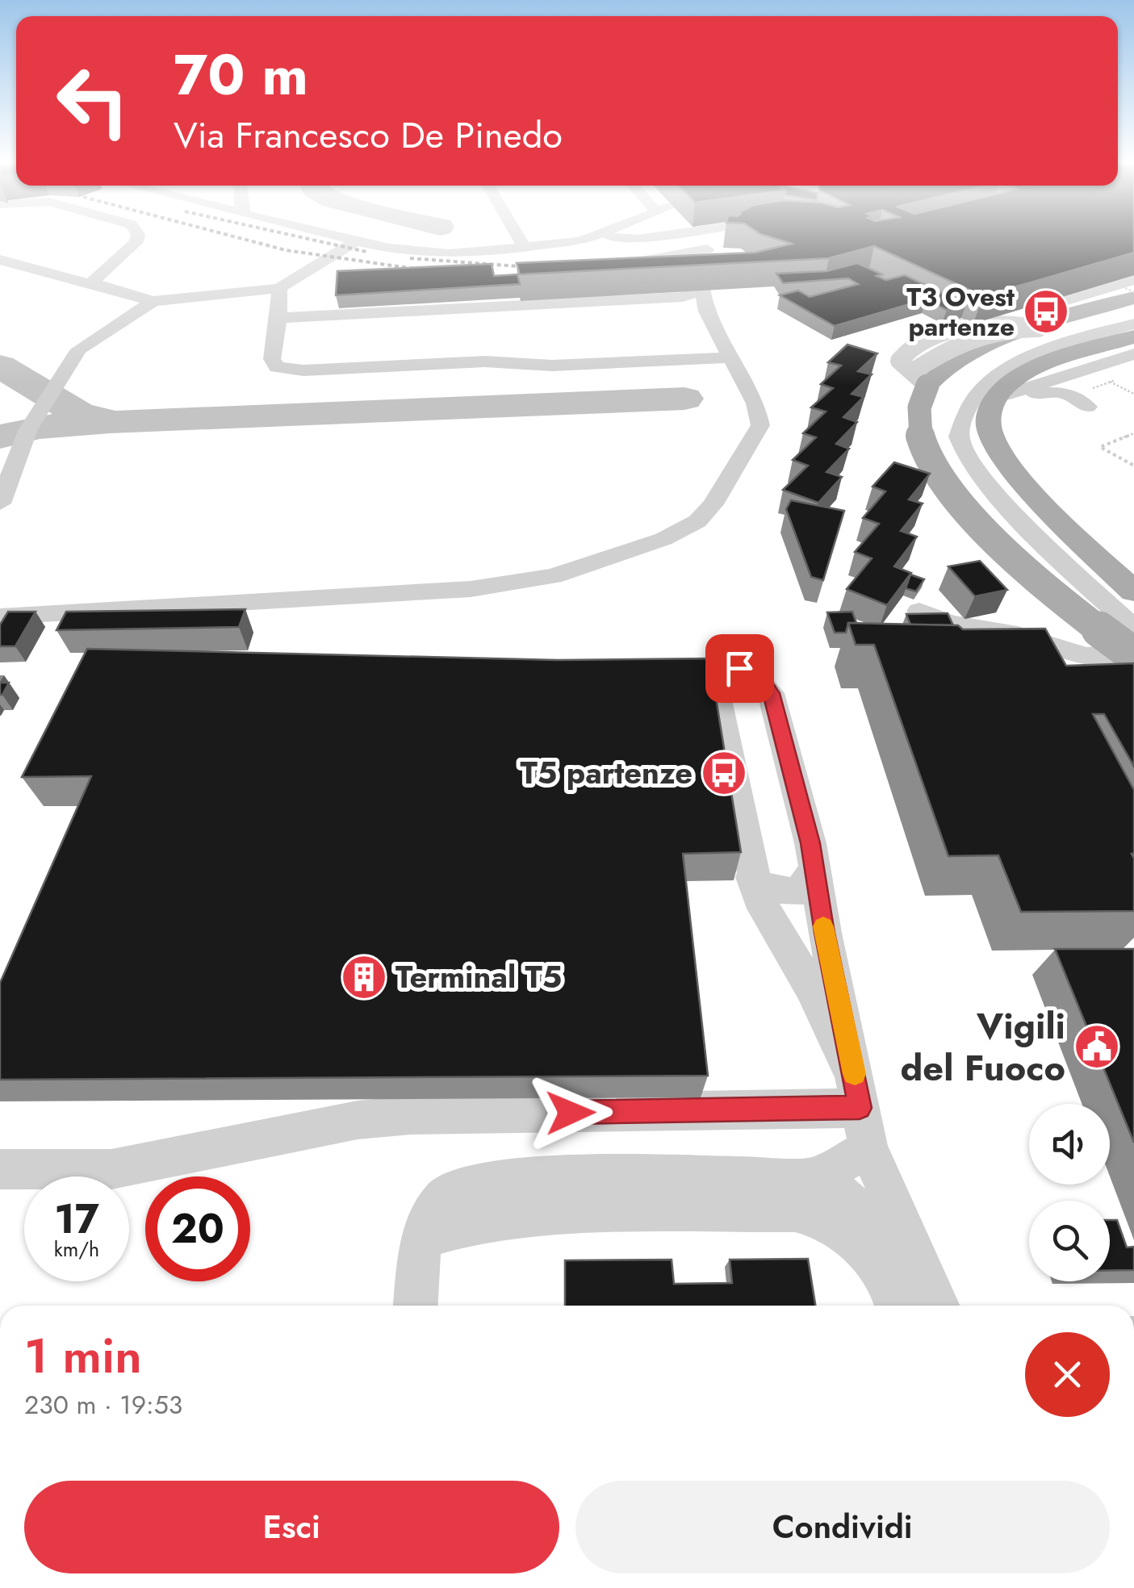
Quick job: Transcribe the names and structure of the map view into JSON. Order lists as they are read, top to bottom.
{
  "places": {
    "bus stop": ["T3 Ovest partenze", "T5 partenze"],
    "building": ["Terminal T5"],
    "public building": ["Vigili del Fuoco"]
  },
  "page": {
    "turn": ["70 m", "Via Francesco De Pinedo"],
    "speed": "17 km/h",
    "limit": "20",
    "heading": ["1 min", "230 m · 19:53"],
    "buttons": ["Esci", "Condividi"]
  }
}
